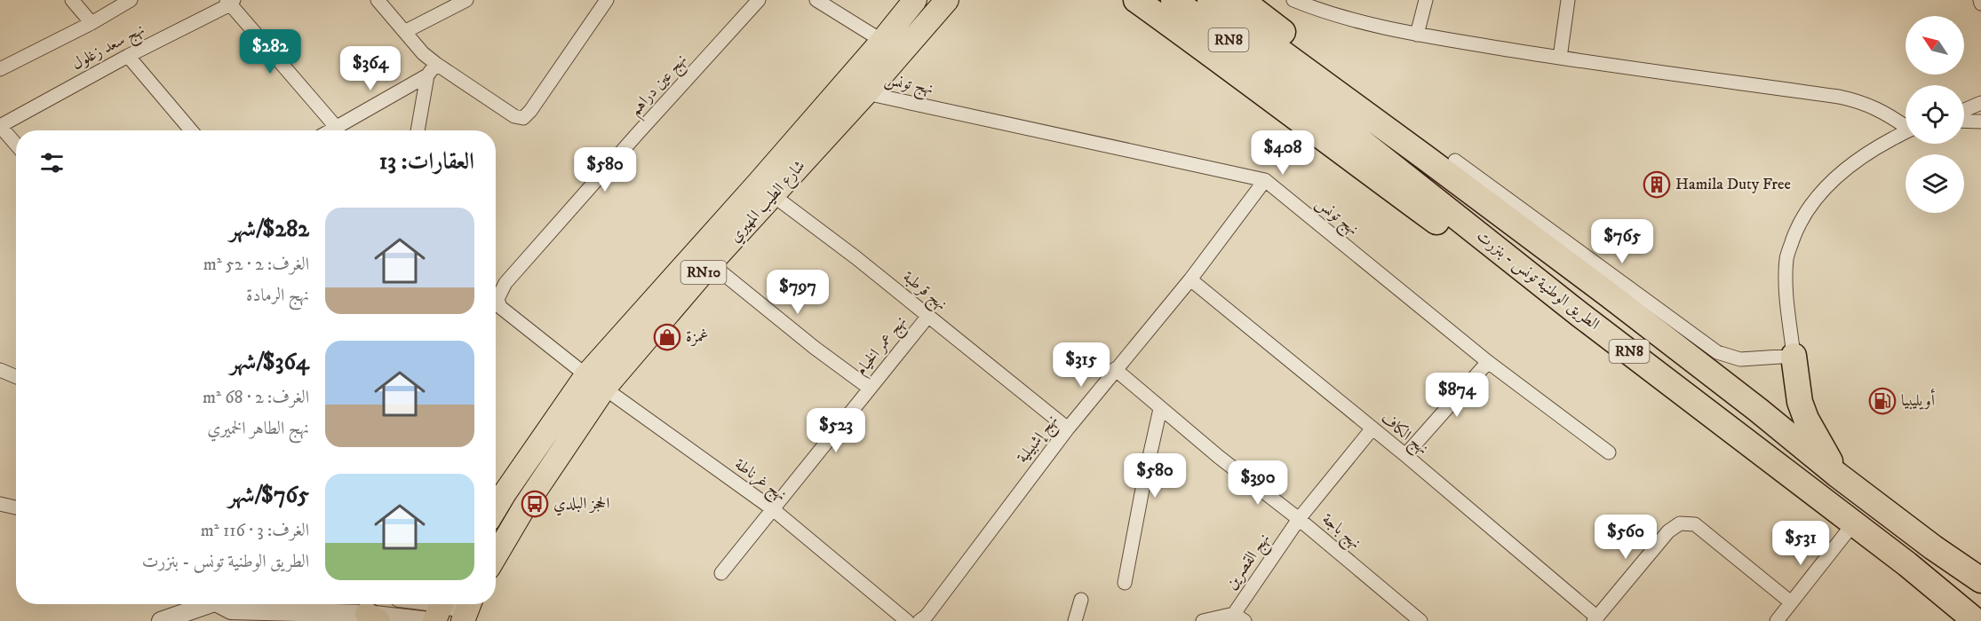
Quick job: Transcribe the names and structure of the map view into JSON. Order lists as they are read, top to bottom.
{
  "streets": {
    "highway": ["RN8", "الطريق الوطنية تونس - بنزرت"],
    "main road": ["شارع الطيب المهيري", "RN10"],
    "street": [
      "نهج سعد زغلول",
      "نهج تونس",
      "نهج عين دراهم",
      "نهج قرطبة",
      "نهج عمر الخيام",
      "نهج الكاف",
      "نهج إشبيلية",
      "نهج غرناطة",
      "نهج باجة",
      "نهج القصرين"
    ]
  },
  "crossings": [
    ["RN8", "الطريق الوطنية تونس - بنزرت"],
    ["نهج تونس", "شارع الطيب المهيري"],
    ["نهج تونس", "نهج إشبيلية"],
    ["نهج عين دراهم", "شارع الطيب المهيري"],
    ["نهج عين دراهم", "نهج غرناطة"],
    ["شارع الطيب المهيري", "نهج قرطبة"],
    ["شارع الطيب المهيري", "نهج غرناطة"],
    ["نهج قرطبة", "نهج عمر الخيام"],
    ["نهج قرطبة", "نهج إشبيلية"],
    ["نهج عمر الخيام", "نهج غرناطة"],
    ["نهج الكاف", "نهج إشبيلية"],
    ["نهج الكاف", "نهج القصرين"],
    ["نهج إشبيلية", "نهج باجة"],
    ["نهج باجة", "نهج القصرين"]
  ],
  "places": {
    "building": ["Hamila Duty Free"],
    "shop": ["غمزة"],
    "fuel station": ["أويليبيا"],
    "bus stop": ["الحجز البلدي"]
  },
  "north": "top left",
  "page": {
    "price": [
      "$282",
      "$364",
      "$408",
      "$580",
      "$765",
      "$797",
      "$315",
      "$874",
      "$523",
      "$580",
      "$390",
      "$560",
      "$531"
    ],
    "heading": "العقارات: 13",
    "list": [
      {
        "name": "$282/شهر",
        "note": "الغرف: 2 · 52 m² · نهج الرمادة"
      },
      {
        "name": "$364/شهر",
        "note": "الغرف: 2 · 68 m² · نهج الطاهر الخميري"
      },
      {
        "name": "$765/شهر",
        "note": "الغرف: 3 · 116 m² · الطريق الوطنية تونس - بنزرت"
      }
    ]
  }
}
